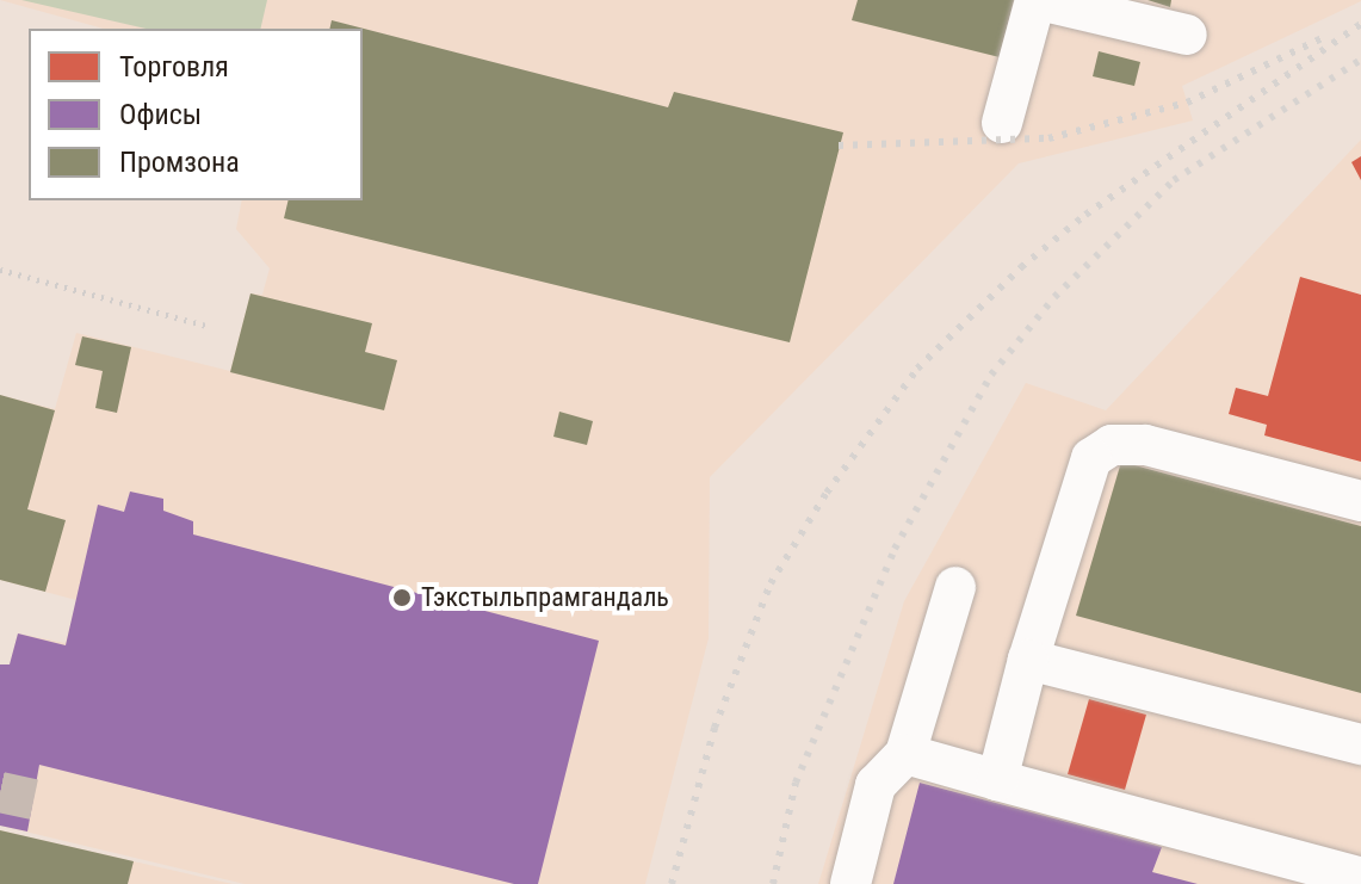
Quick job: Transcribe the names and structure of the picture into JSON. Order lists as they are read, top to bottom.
{
  "places": ["Тэкстыльпрамгандаль"],
  "legend": ["Торговля", "Офисы", "Промзона"]
}
